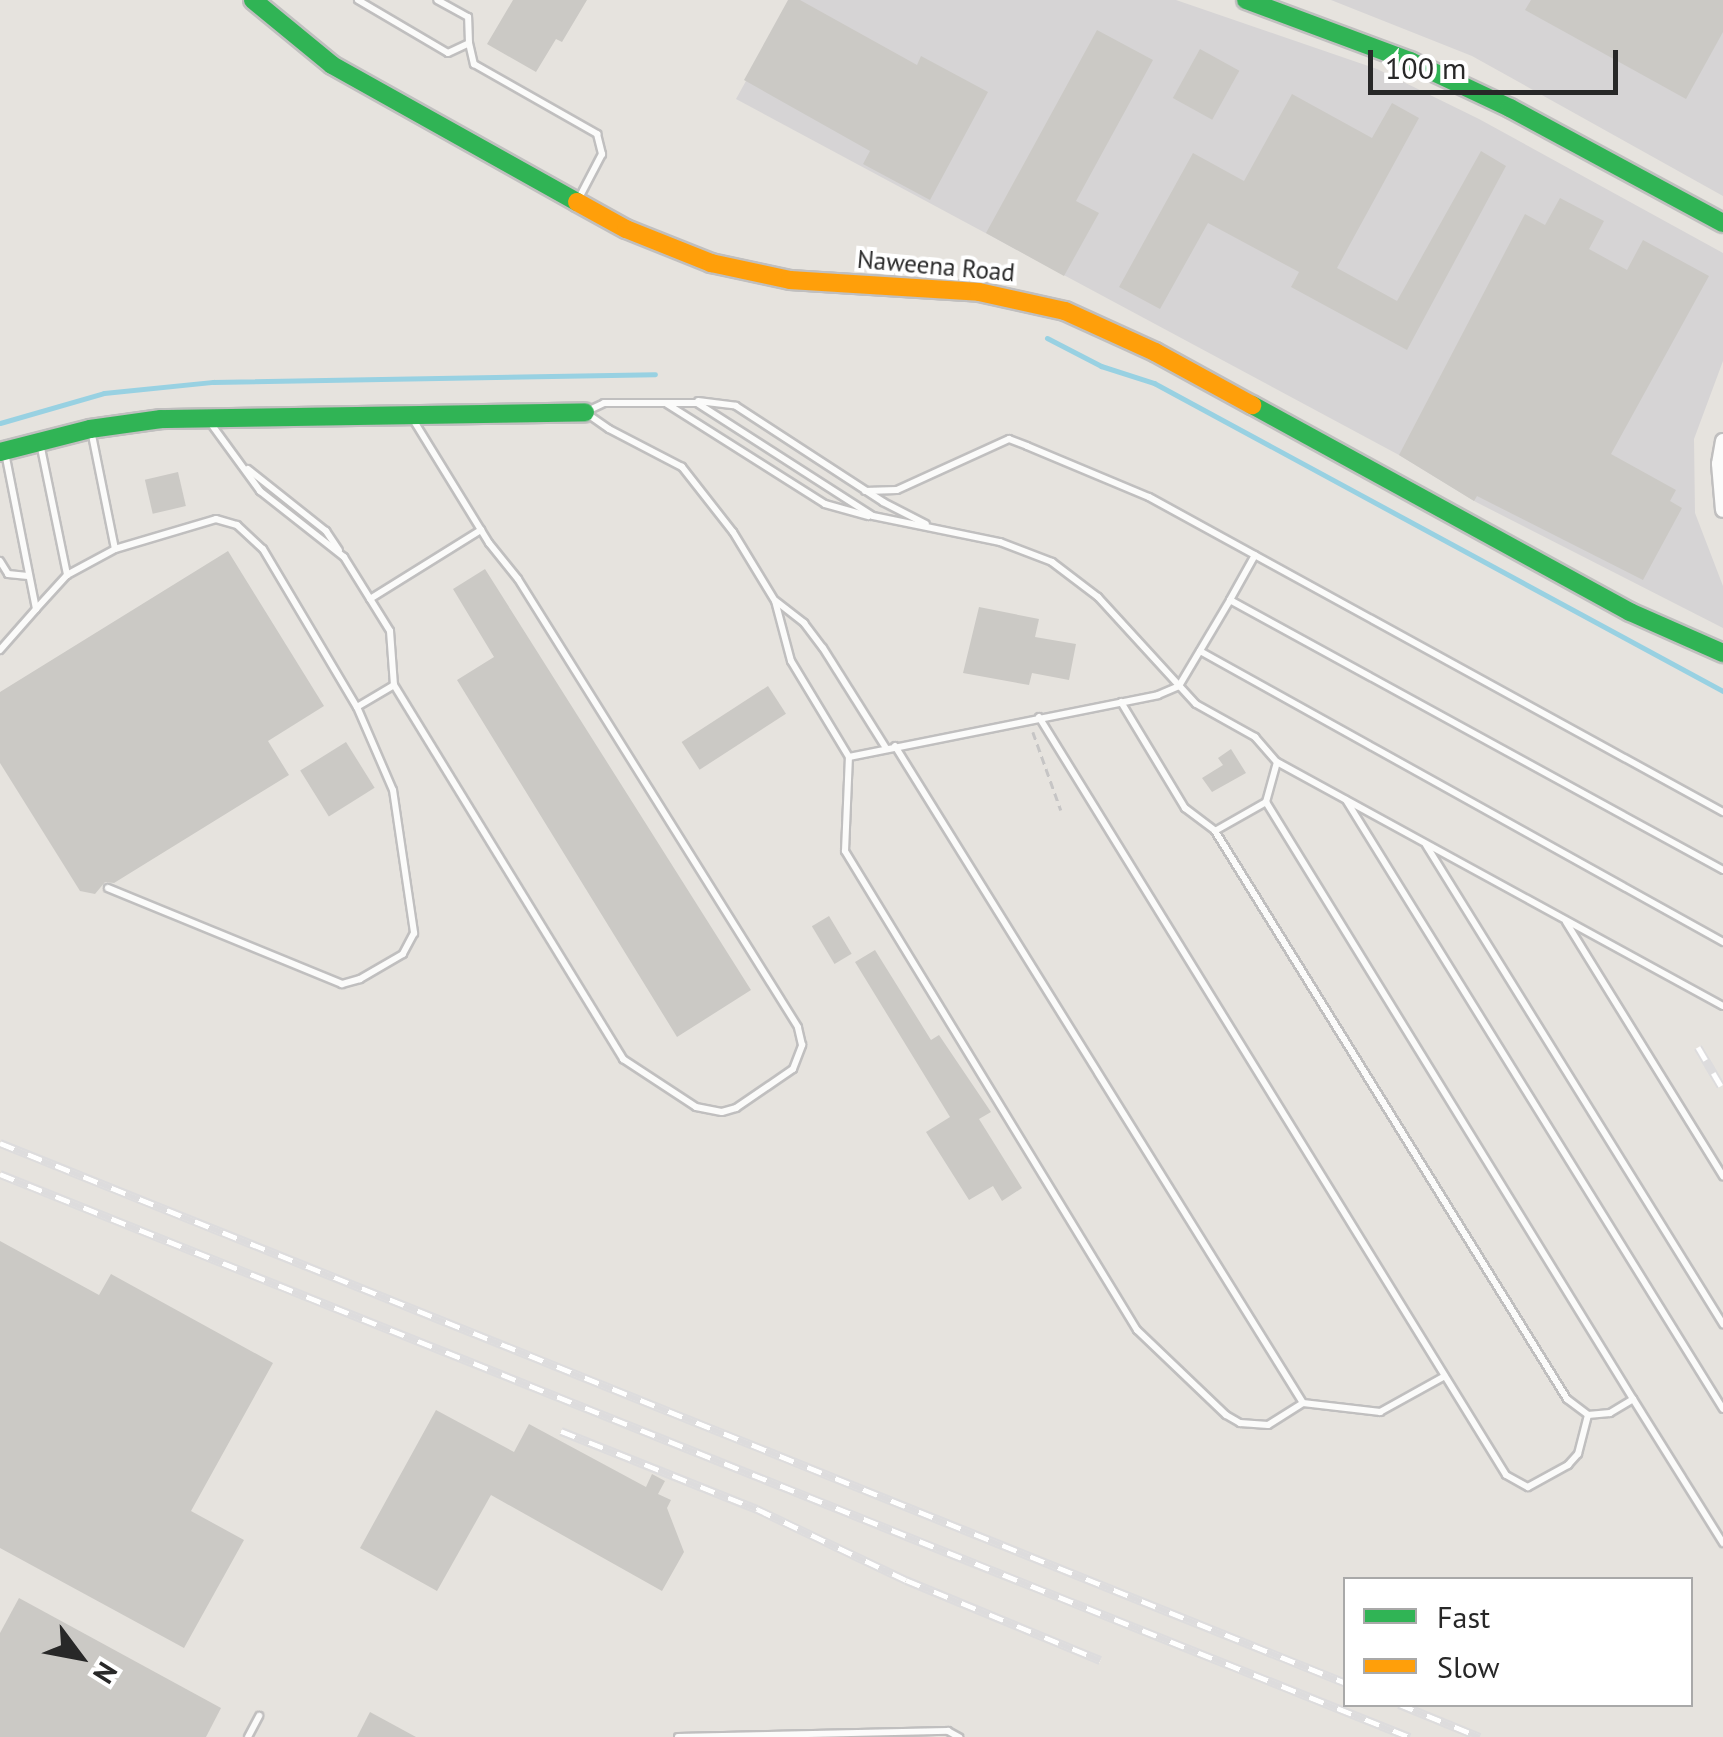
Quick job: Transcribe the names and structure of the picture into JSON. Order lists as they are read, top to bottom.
{
  "streets": {
    "street": ["Naweena Road"]
  },
  "legend": ["Fast", "Slow"],
  "scale_bar": "100 m",
  "north": "bottom right"
}
